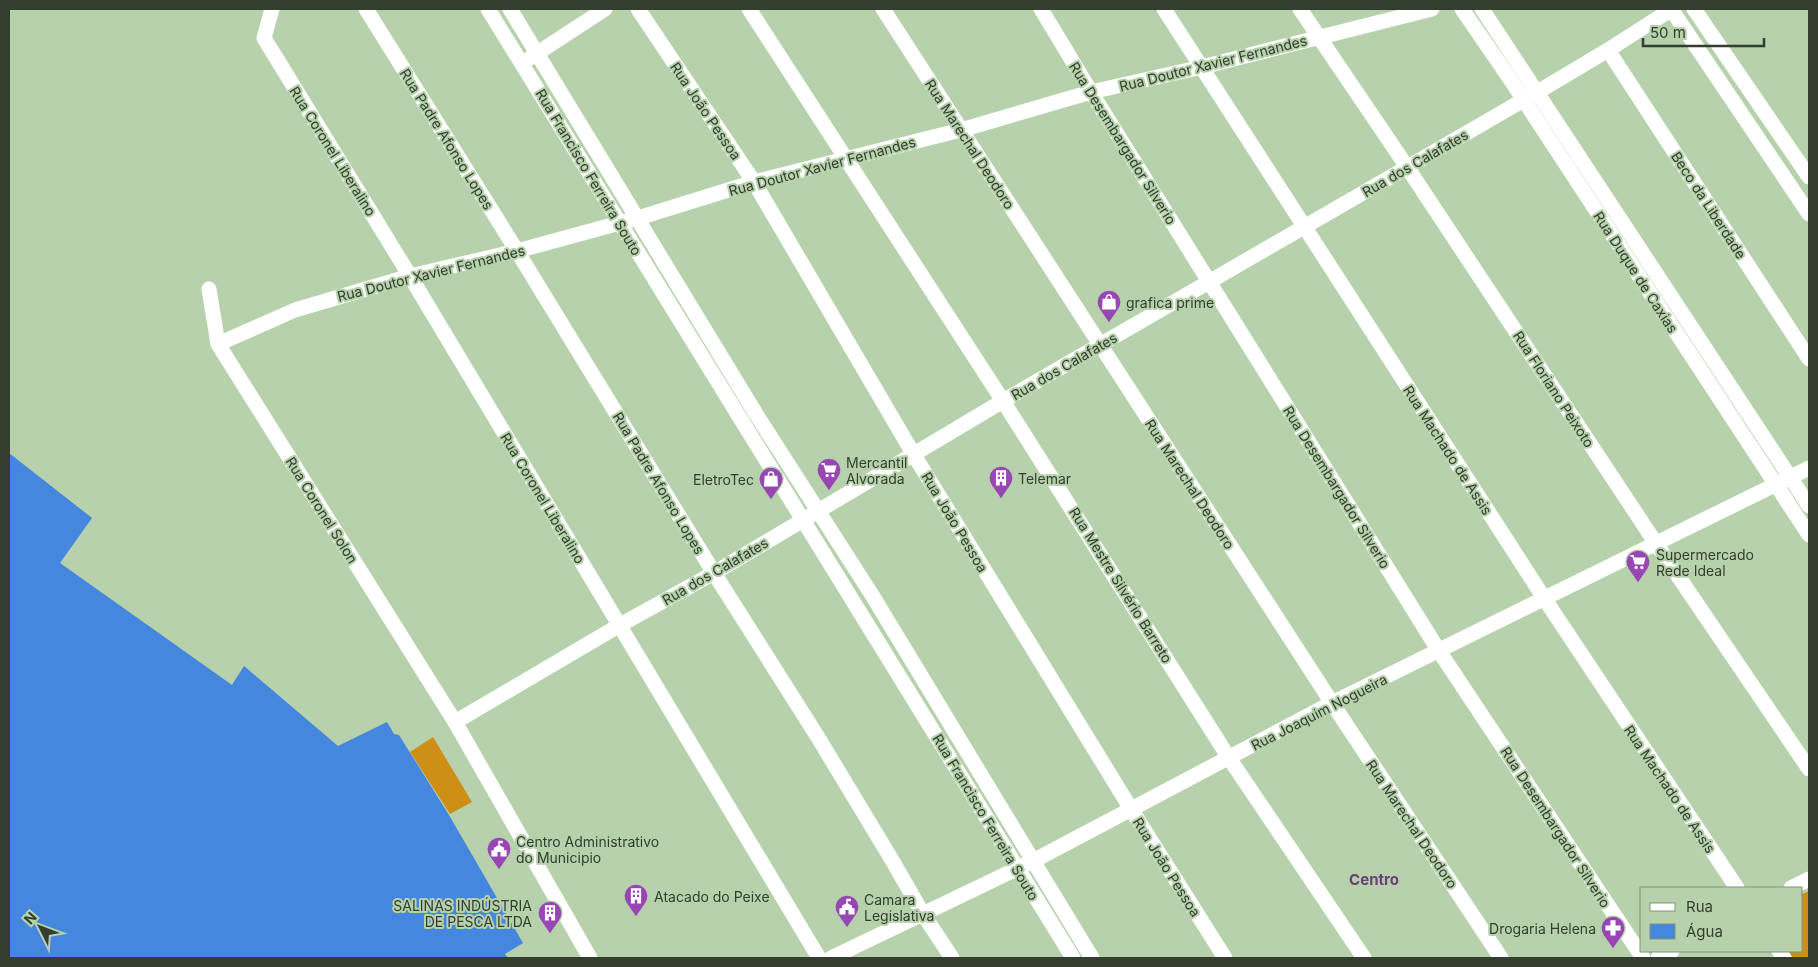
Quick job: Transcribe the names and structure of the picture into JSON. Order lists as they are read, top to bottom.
{
  "streets": {
    "street": [
      "Rua Doutor Xavier Fernandes",
      "Rua João Pessoa",
      "Rua Padre Afonso Lopes",
      "Rua Desembargador Silverio",
      "Rua Marechal Deodoro",
      "Rua Coronel Liberalino",
      "Rua dos Calafates",
      "Rua Francisco Ferreira Souto",
      "Beco da Liberdade",
      "Rua Duque de Caxias",
      "Rua Floriano Peixoto",
      "Rua Machado de Assis",
      "Rua Coronel Solon",
      "Rua Mestre Silvério Barreto",
      "Rua Joaquim Nogueira"
    ]
  },
  "crossings": [
    ["Rua Doutor Xavier Fernandes", "Rua João Pessoa"],
    ["Rua Doutor Xavier Fernandes", "Rua Padre Afonso Lopes"],
    ["Rua Doutor Xavier Fernandes", "Rua Desembargador Silverio"],
    ["Rua Doutor Xavier Fernandes", "Rua Marechal Deodoro"],
    ["Rua Doutor Xavier Fernandes", "Rua Coronel Liberalino"],
    ["Rua Doutor Xavier Fernandes", "Rua Francisco Ferreira Souto"],
    ["Rua Doutor Xavier Fernandes", "Rua Floriano Peixoto"],
    ["Rua Doutor Xavier Fernandes", "Rua Machado de Assis"],
    ["Rua Doutor Xavier Fernandes", "Rua Coronel Solon"],
    ["Rua Doutor Xavier Fernandes", "Rua Mestre Silvério Barreto"],
    ["Rua João Pessoa", "Rua dos Calafates"],
    ["Rua João Pessoa", "Rua Joaquim Nogueira"],
    ["Rua Padre Afonso Lopes", "Rua dos Calafates"],
    ["Rua Padre Afonso Lopes", "Rua Joaquim Nogueira"],
    ["Rua Desembargador Silverio", "Rua dos Calafates"],
    ["Rua Desembargador Silverio", "Rua Joaquim Nogueira"],
    ["Rua Marechal Deodoro", "Rua dos Calafates"],
    ["Rua Marechal Deodoro", "Rua Joaquim Nogueira"],
    ["Rua Coronel Liberalino", "Rua dos Calafates"],
    ["Rua dos Calafates", "Rua Francisco Ferreira Souto"],
    ["Rua dos Calafates", "Beco da Liberdade"],
    ["Rua dos Calafates", "Rua Duque de Caxias"],
    ["Rua dos Calafates", "Rua Floriano Peixoto"],
    ["Rua dos Calafates", "Rua Machado de Assis"],
    ["Rua dos Calafates", "Rua Coronel Solon"],
    ["Rua dos Calafates", "Rua Mestre Silvério Barreto"],
    ["Rua Francisco Ferreira Souto", "Rua Joaquim Nogueira"],
    ["Rua Duque de Caxias", "Rua Joaquim Nogueira"],
    ["Rua Floriano Peixoto", "Rua Joaquim Nogueira"],
    ["Rua Machado de Assis", "Rua Joaquim Nogueira"],
    ["Rua Mestre Silvério Barreto", "Rua Joaquim Nogueira"]
  ],
  "districts": ["Centro"],
  "places": {
    "shop": ["grafica prime", "EletroTec"],
    "supermarket": ["Mercantil Alvorada", "Supermercado Rede Ideal"],
    "building": ["Telemar", "Atacado do Peixe", "SALINAS INDÚSTRIA DE PESCA LTDA"],
    "public building": ["Centro Administrativo do Municipio", "Camara Legislativa"],
    "pharmacy": ["Drogaria Helena"]
  },
  "legend": ["Rua", "Água"],
  "scale_bar": "50 m",
  "north": "top left"
}
